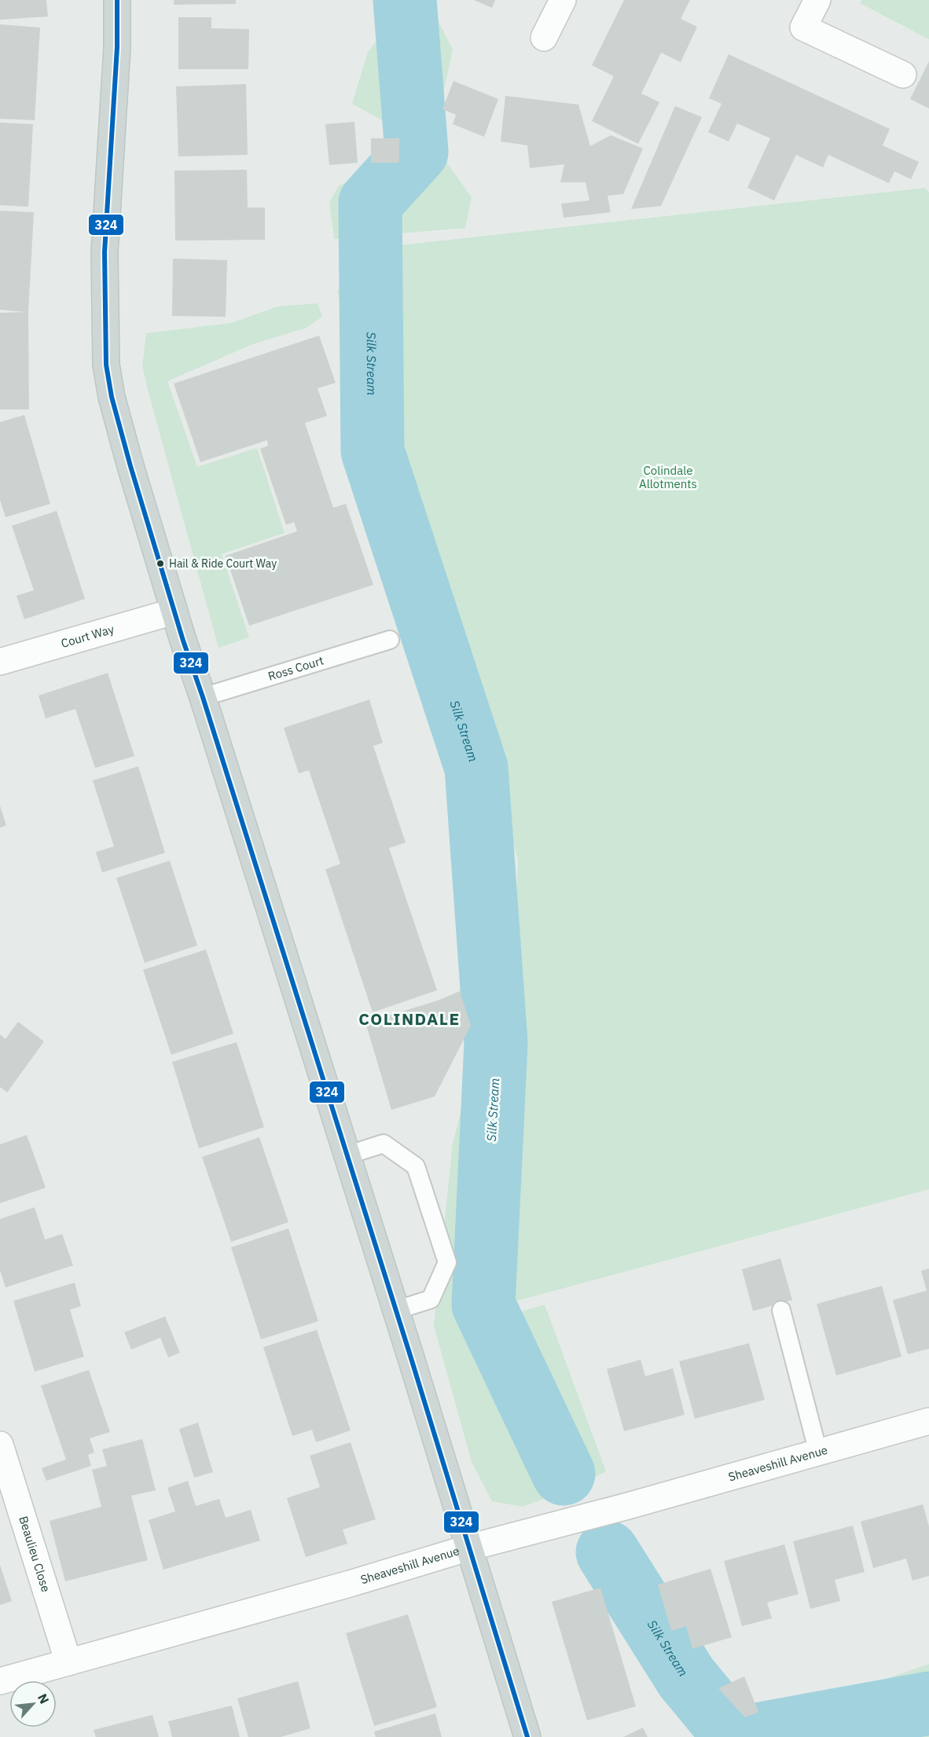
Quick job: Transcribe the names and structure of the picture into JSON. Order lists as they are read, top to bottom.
{
  "streets": {
    "street": ["Court Way", "Sheaveshill Avenue", "Beaulieu Close"],
    "lane": ["Ross Court"]
  },
  "crossings": [
    ["Sheaveshill Avenue", "Beaulieu Close"]
  ],
  "districts": ["COLINDALE"],
  "water": ["Silk Stream"],
  "parks": ["Colindale Allotments"],
  "places": ["Hail & Ride Court Way"],
  "lines": ["transit line 324"],
  "north": "top right"
}
